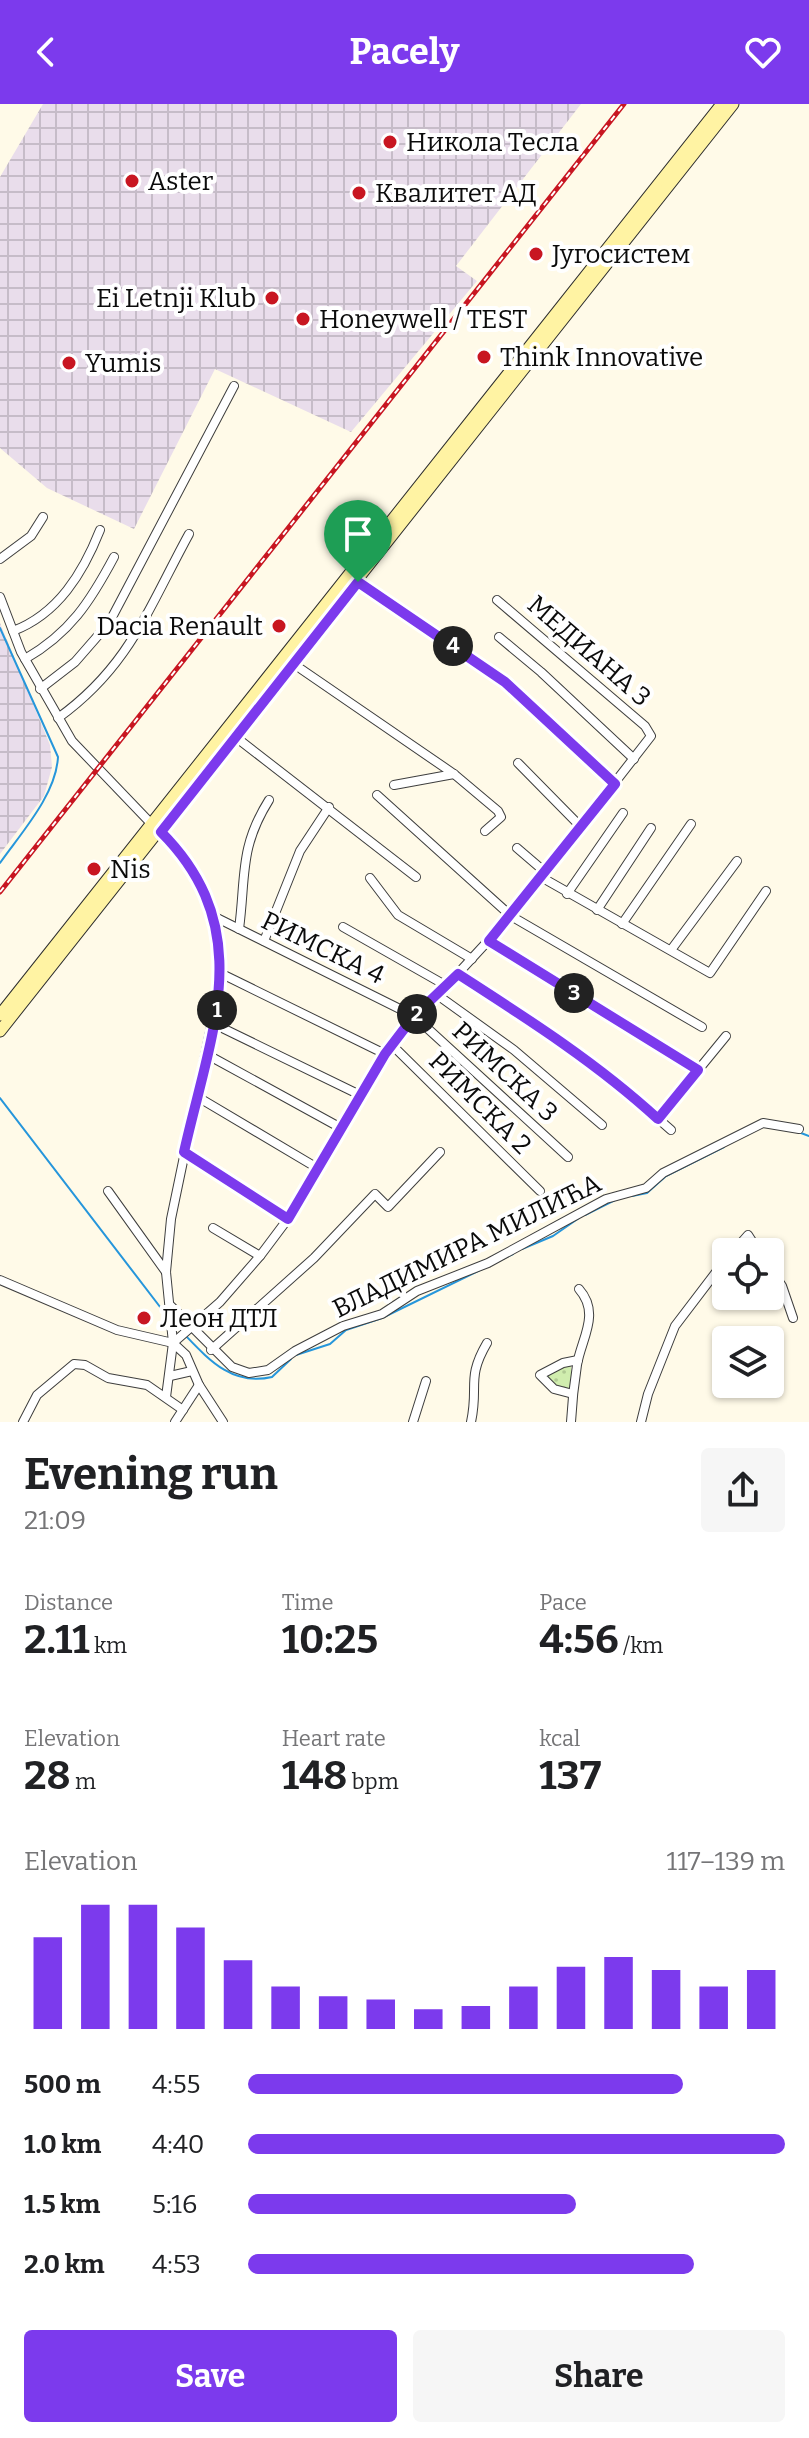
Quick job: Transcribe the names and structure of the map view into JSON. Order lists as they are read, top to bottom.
{
  "streets": {
    "street": [
      "МЕДИАНА 3",
      "РИМСКА 4",
      "РИМСКА 3",
      "РИМСКА 2",
      "ВЛАДИМИРА МИЛИЋА"
    ]
  },
  "crossings": [
    ["РИМСКА 4", "РИМСКА 3"]
  ],
  "places": [
    "Никола Тесла",
    "Aster",
    "Квалитет АД",
    "Југосистем",
    "Ei Letnji Klub",
    "Honeywell / TEST",
    "Think Innovative",
    "Yumis",
    "Dacia Renault",
    "Nis",
    "Леон ДТЛ"
  ],
  "page": {
    "header": "Pacely",
    "pins": [
      "4",
      "3",
      "1",
      "2"
    ],
    "heading": ["Evening run", "21:09"],
    "stats": [
      ["Distance", "2.11 km"],
      ["Time", "10:25"],
      ["Pace", "4:56 /km"],
      ["Elevation", "28 m"],
      ["Heart rate", "148 bpm"],
      ["kcal", "137"]
    ],
    "chart": ["Elevation", "117–139 m"],
    "list": [
      {
        "name": "500 m",
        "note": "4:55"
      },
      {
        "name": "1.0 km",
        "note": "4:40"
      },
      {
        "name": "1.5 km",
        "note": "5:16"
      },
      {
        "name": "2.0 km",
        "note": "4:53"
      }
    ],
    "buttons": ["Save", "Share"]
  }
}
